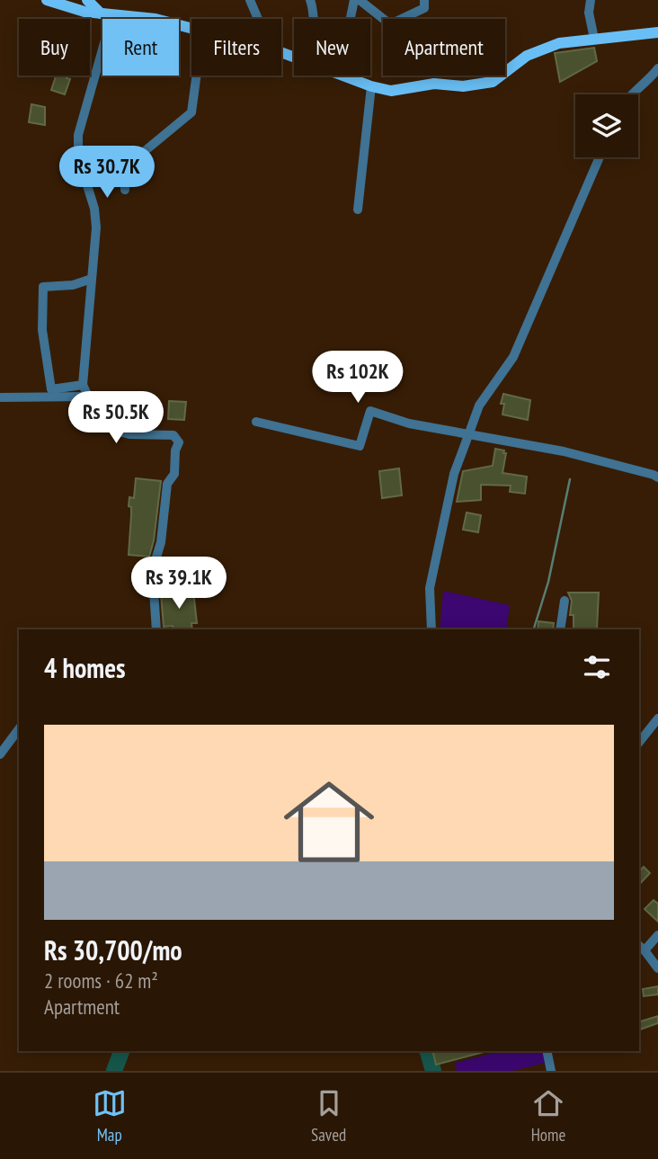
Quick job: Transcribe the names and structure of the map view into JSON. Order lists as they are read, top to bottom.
{
  "page": {
    "chip": [
      "Buy",
      "Rent",
      "Filters",
      "New",
      "Apartment"
    ],
    "price": [
      "Rs 30.7K",
      "Rs 102K",
      "Rs 50.5K",
      "Rs 39.1K"
    ],
    "heading": "4 homes",
    "list": [
      {
        "name": "Rs 30,700/mo",
        "note": "2 rooms · 62 m² · Apartment"
      }
    ],
    "tabs": ["Map", "Saved", "Home"]
  }
}
